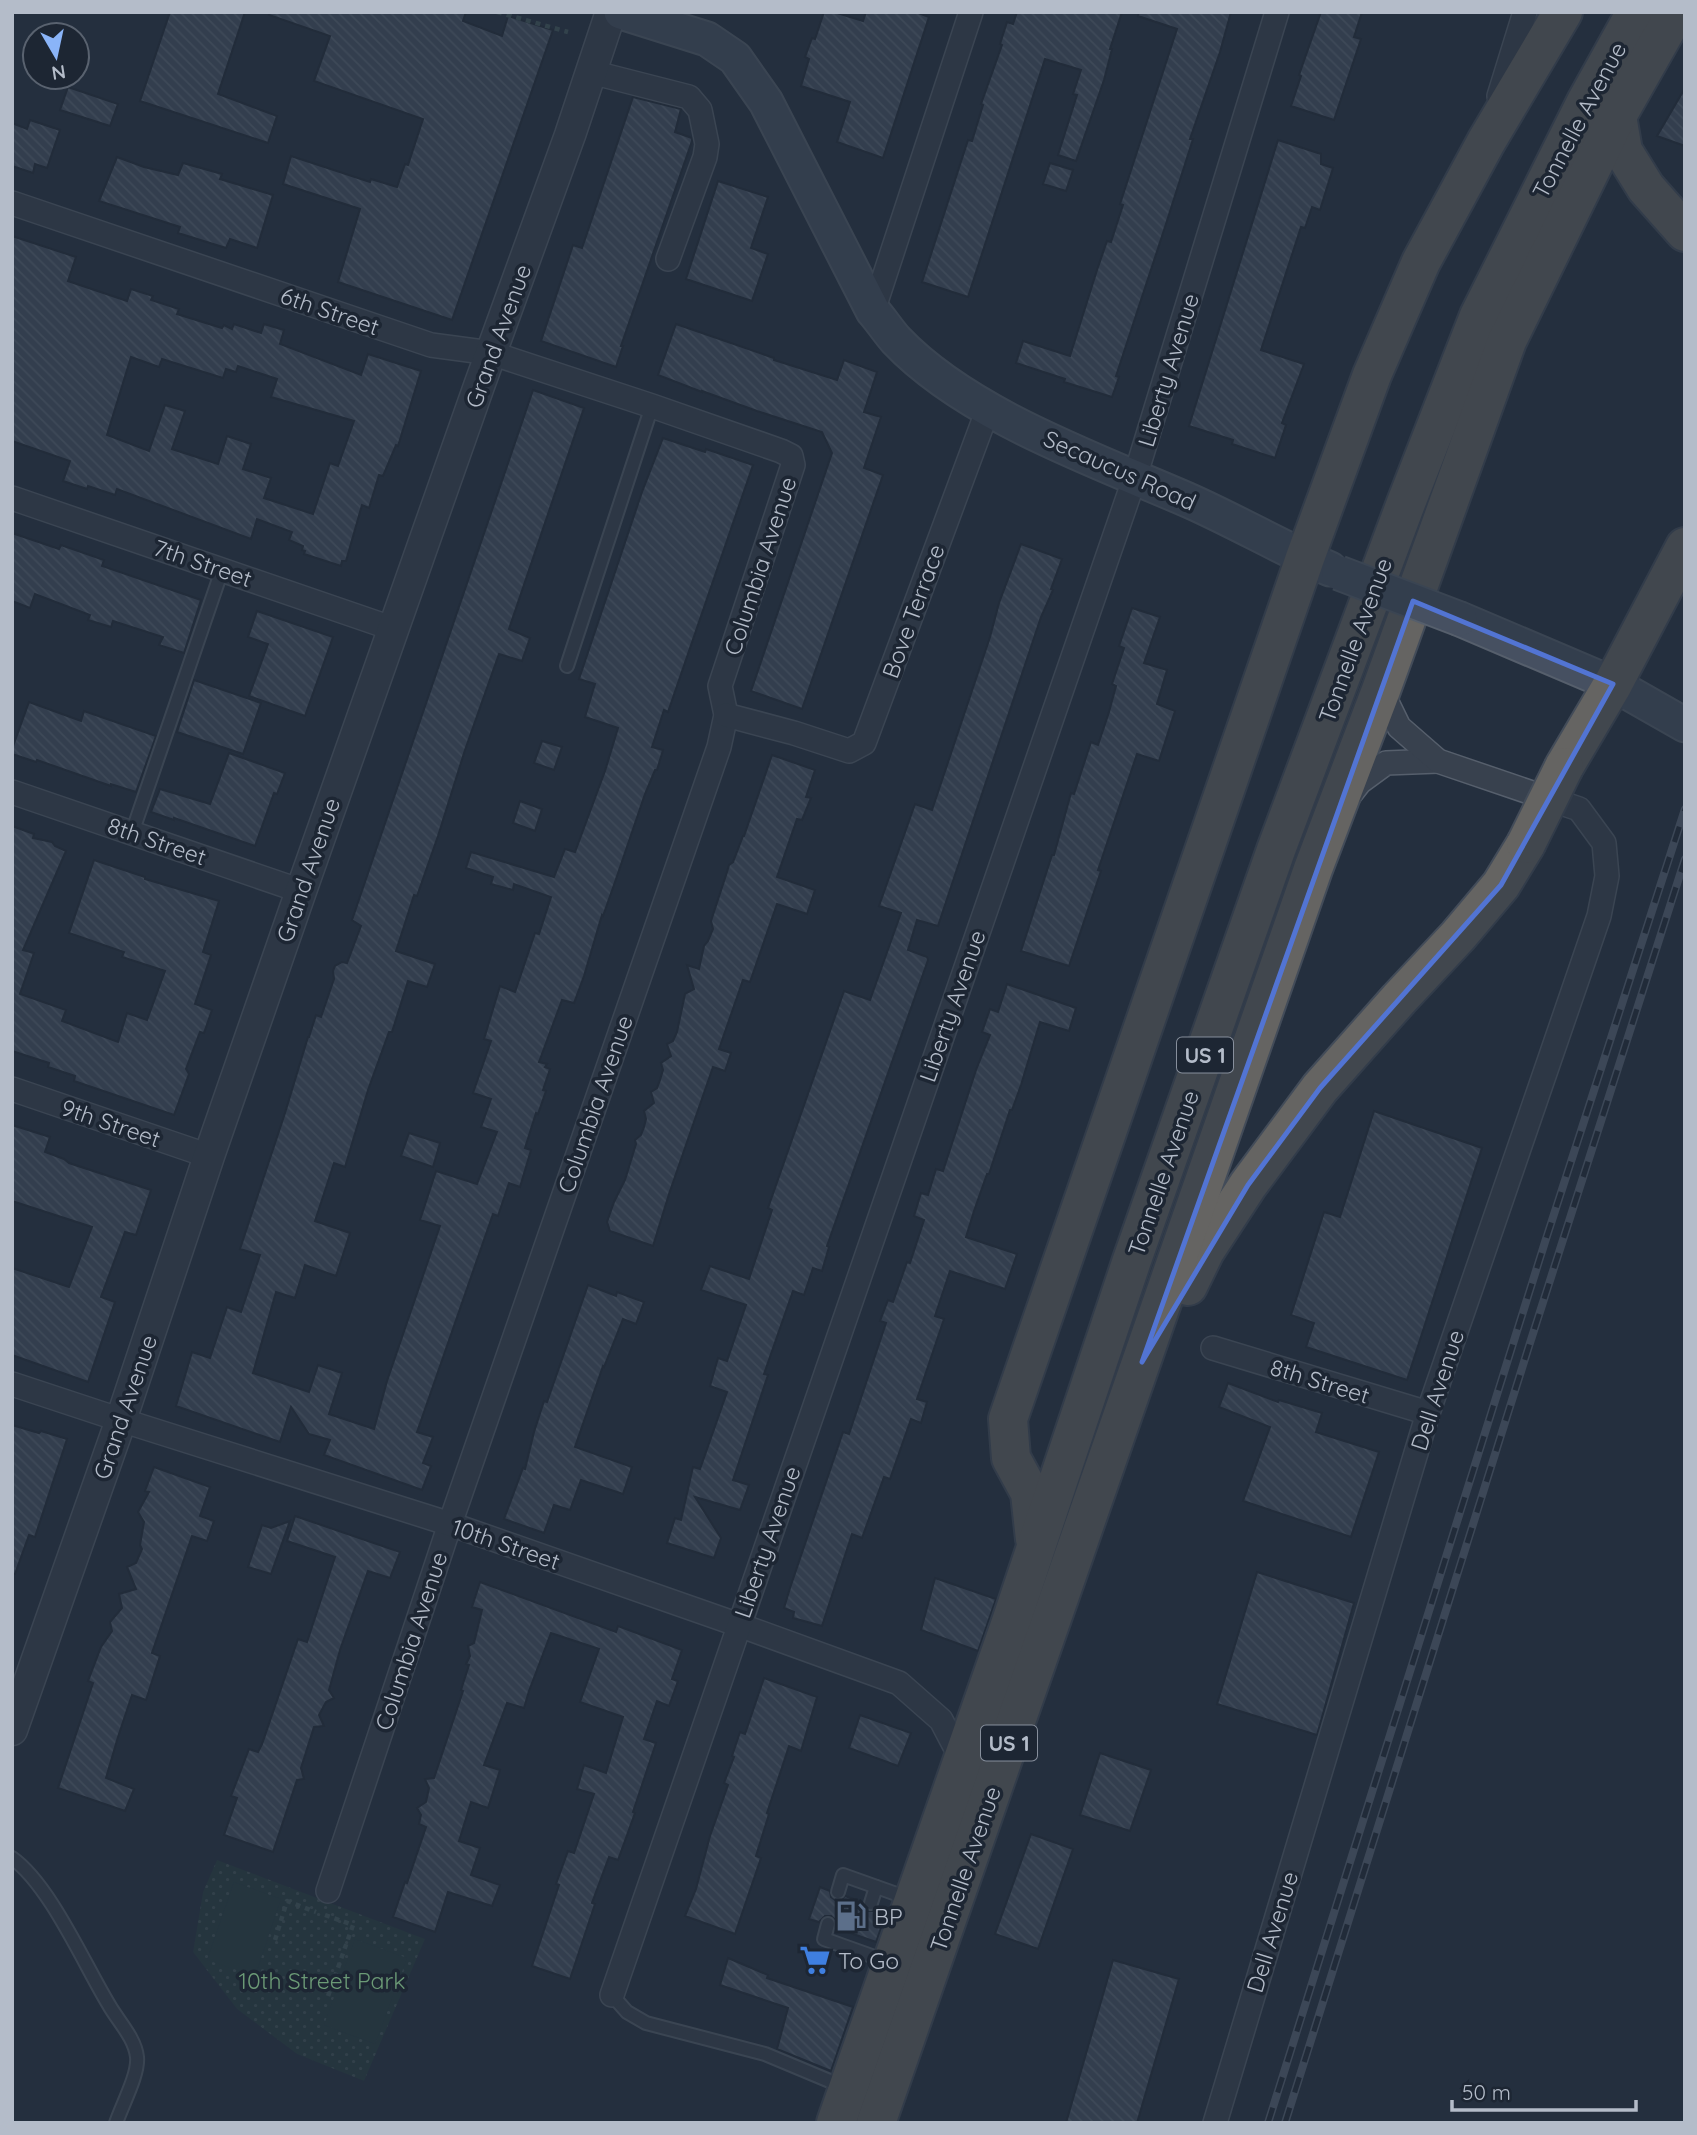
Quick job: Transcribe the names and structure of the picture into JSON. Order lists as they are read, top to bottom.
{
  "streets": {
    "highway": ["Tonnelle Avenue", "US 1"],
    "main road": ["Secaucus Road"],
    "street": [
      "6th Street",
      "Grand Avenue",
      "Liberty Avenue",
      "7th Street",
      "Columbia Avenue",
      "Bove Terrace",
      "8th Street",
      "9th Street",
      "Dell Avenue",
      "10th Street"
    ]
  },
  "crossings": [
    ["Tonnelle Avenue", "Dell Avenue"],
    ["Tonnelle Avenue", "10th Street"],
    ["6th Street", "Grand Avenue"],
    ["6th Street", "Columbia Avenue"],
    ["Grand Avenue", "7th Street"],
    ["Grand Avenue", "8th Street"],
    ["Grand Avenue", "9th Street"],
    ["Grand Avenue", "10th Street"],
    ["Liberty Avenue", "Secaucus Road"],
    ["Liberty Avenue", "10th Street"],
    ["Secaucus Road", "Bove Terrace"],
    ["Columbia Avenue", "Bove Terrace"],
    ["Columbia Avenue", "10th Street"],
    ["8th Street", "Dell Avenue"]
  ],
  "parks": ["10th Street Park"],
  "places": {
    "fuel station": ["BP"],
    "supermarket": ["To Go"]
  },
  "scale_bar": "50 m",
  "north": "bottom"
}
